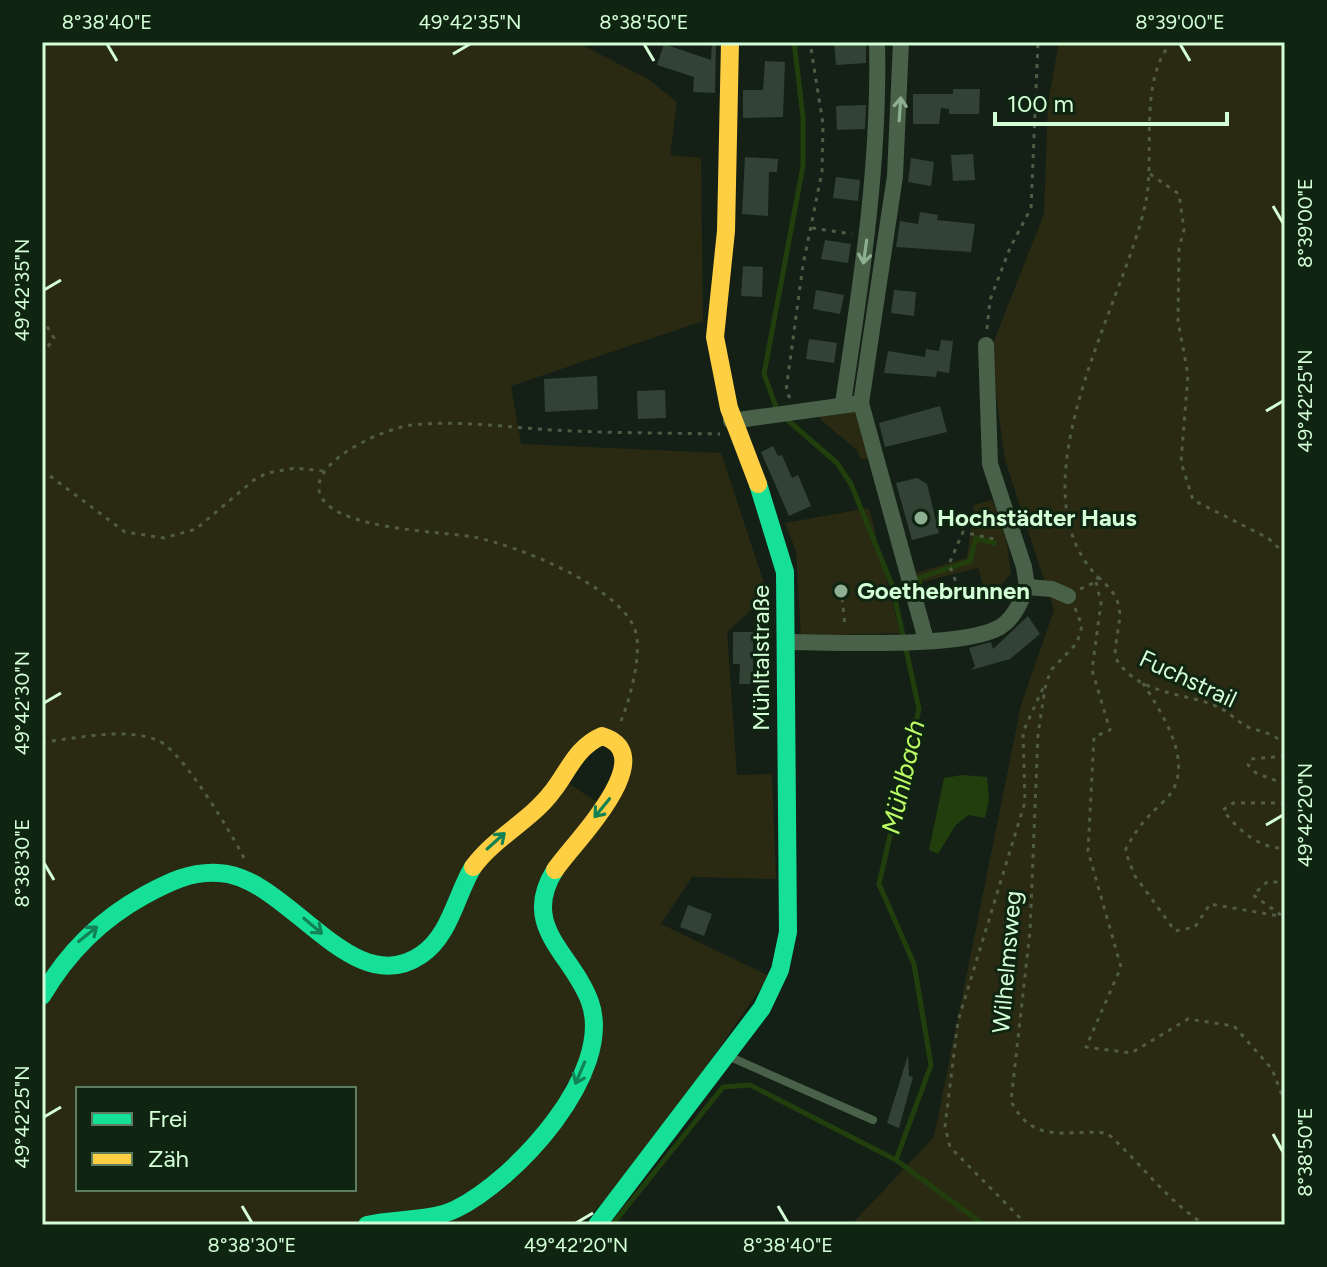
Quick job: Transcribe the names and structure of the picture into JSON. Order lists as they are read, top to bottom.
{
  "streets": {
    "street": ["Mühltalstraße"],
    "path": ["Fuchstrail", "Wilhelmsweg"]
  },
  "water": ["Mühlbach"],
  "places": ["Hochstädter Haus", "Goethebrunnen"],
  "legend": ["Frei", "Zäh"],
  "scale_bar": "100 m",
  "coordinates": [
    "8°38'40\"E",
    "49°42'35\"N",
    "8°38'50\"E",
    "8°39'00\"E",
    "49°42'25\"N",
    "49°42'30\"N",
    "49°42'20\"N",
    "8°38'30\"E"
  ]
}
